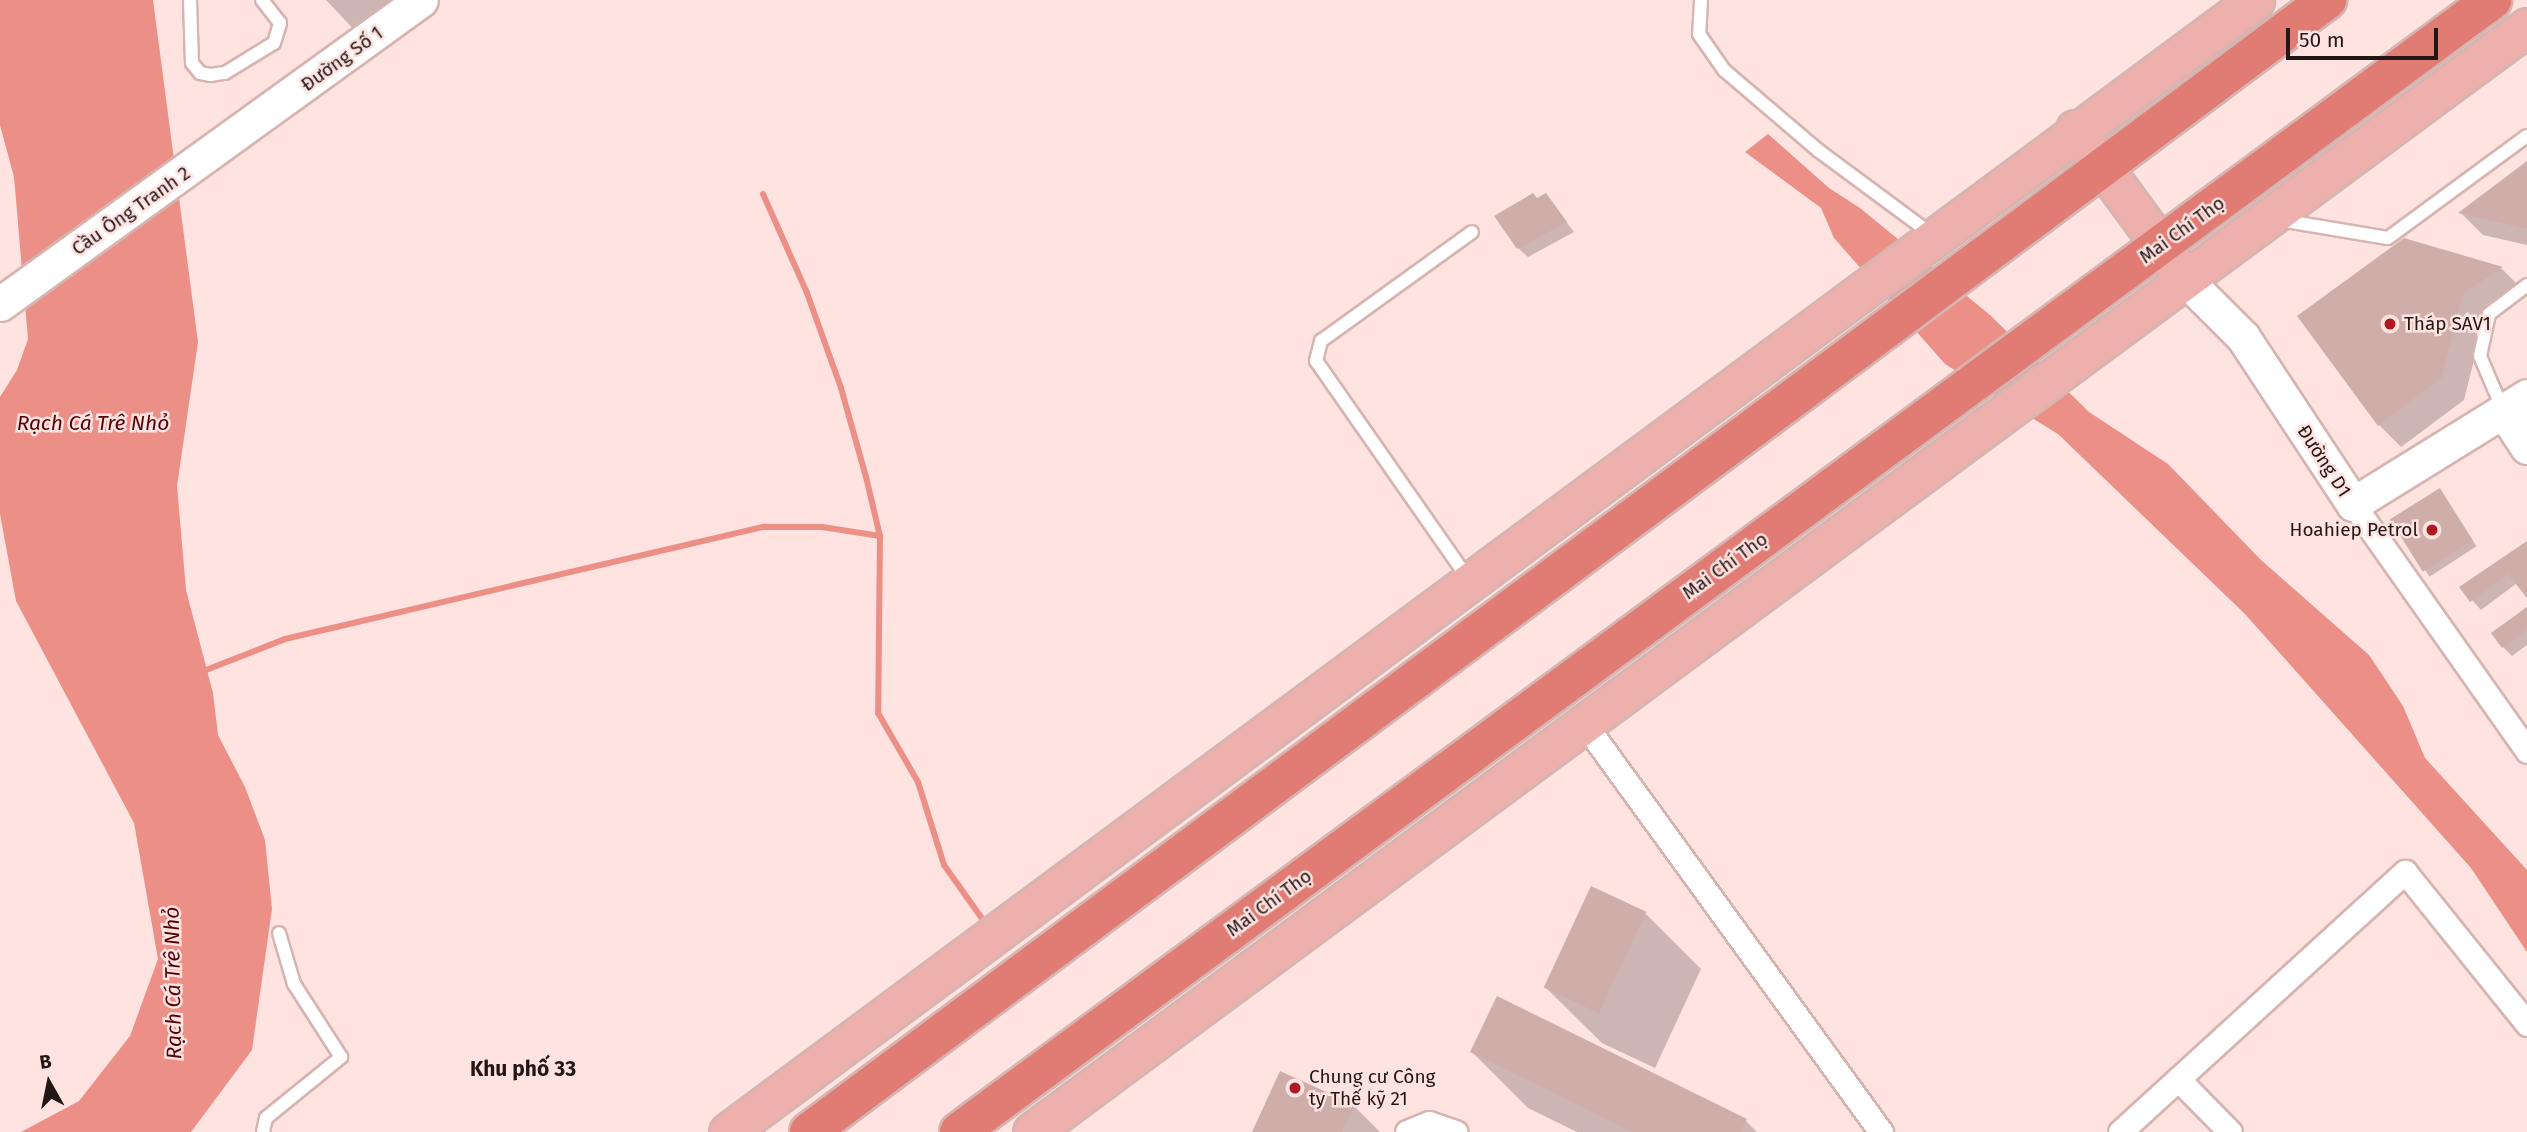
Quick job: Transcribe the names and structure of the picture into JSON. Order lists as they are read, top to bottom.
{
  "streets": {
    "highway": ["Mai Chí Thọ"],
    "street": ["Đường Số 1", "Cầu Ông Tranh 2", "Đường D1"]
  },
  "crossings": [
    ["Đường Số 1", "Cầu Ông Tranh 2"]
  ],
  "districts": ["Khu phố 33"],
  "water": ["Rạch Cá Trê Nhỏ"],
  "places": ["Tháp SAV1", "Hoahiep Petrol", "Chung cư Công ty Thế kỹ 21"],
  "scale_bar": "50 m",
  "north": "top"
}
